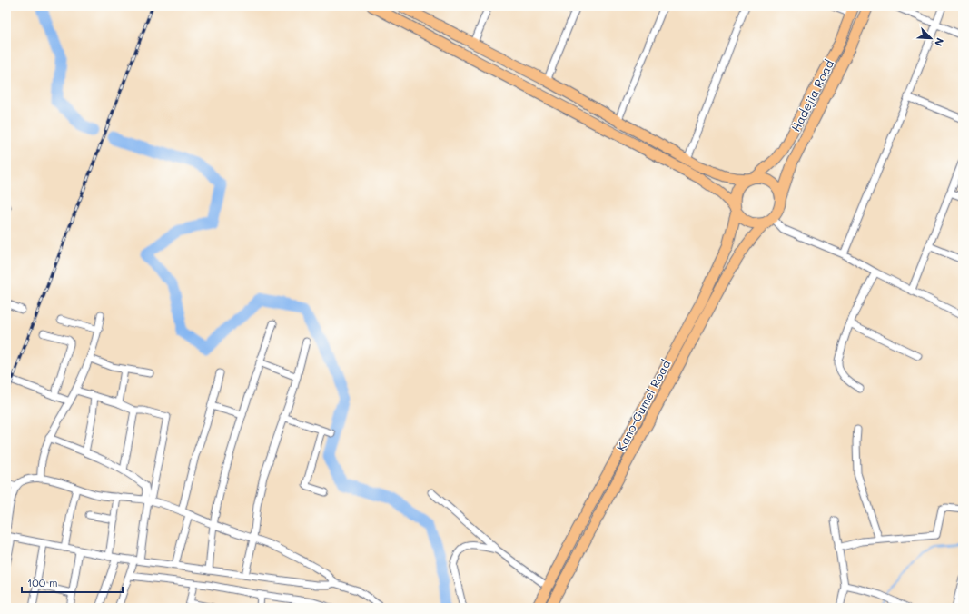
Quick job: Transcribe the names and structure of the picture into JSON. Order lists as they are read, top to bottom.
{
  "streets": {
    "main road": ["Hadejia Road", "Kano-Gumel Road"]
  },
  "crossings": [
    ["Hadejia Road", "Kano-Gumel Road"]
  ],
  "scale_bar": "100 m",
  "north": "bottom right"
}
